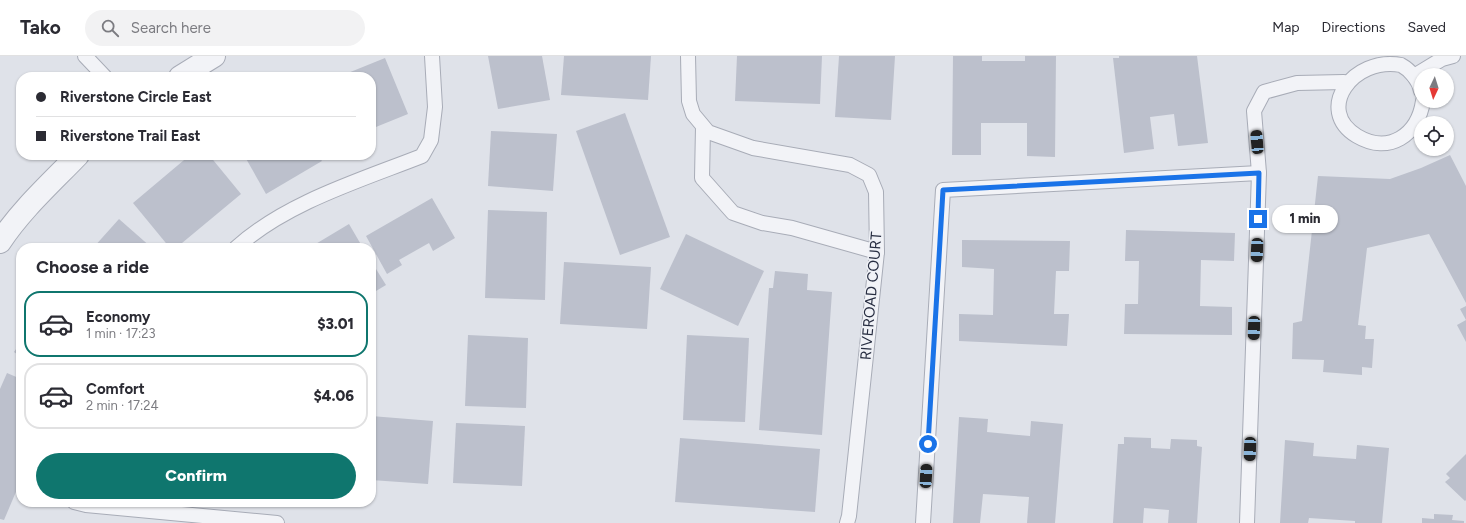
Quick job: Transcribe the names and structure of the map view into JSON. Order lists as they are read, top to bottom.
{
  "streets": {
    "lane": ["RIVEROAD COURT"]
  },
  "north": "bottom",
  "page": {
    "header": "Tako",
    "search": "Search here",
    "nav": ["Map", "Directions", "Saved"],
    "banner": ["Riverstone Circle East", "Riverstone Trail East"],
    "bubble": "1 min",
    "heading": "Choose a ride",
    "list": [
      {
        "name": "Economy",
        "note": "1 min · 17:23",
        "value": "$3.01"
      },
      {
        "name": "Comfort",
        "note": "2 min · 17:24",
        "value": "$4.06"
      }
    ],
    "buttons": "Confirm"
  }
}
